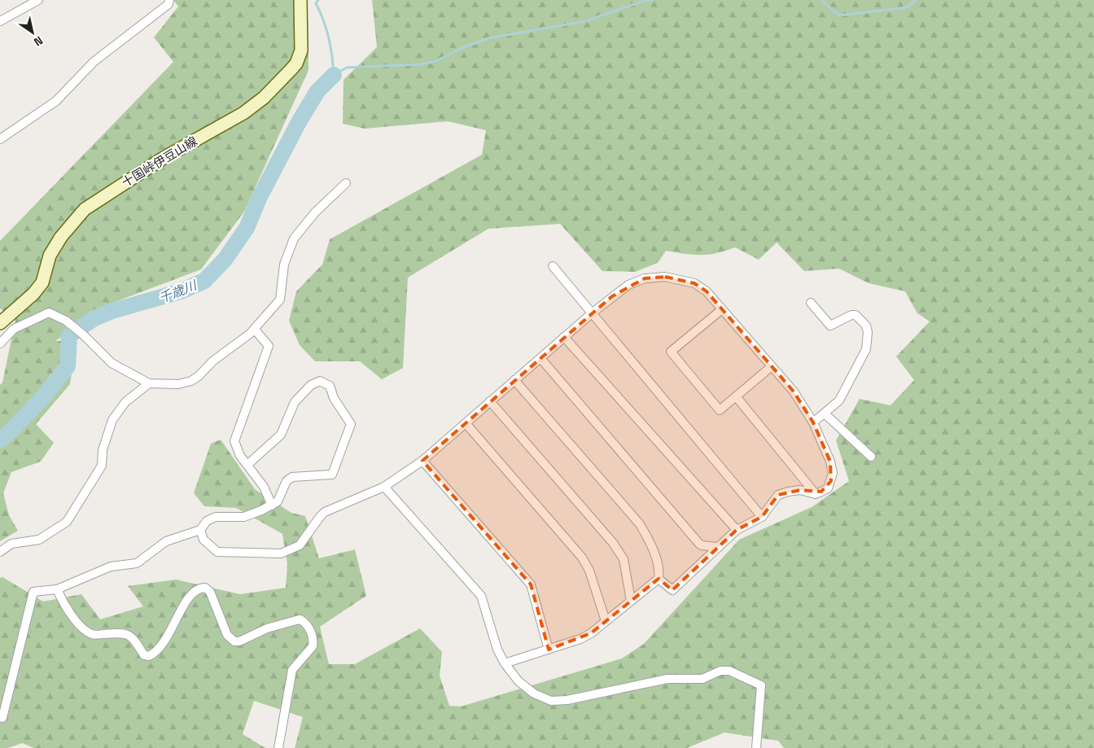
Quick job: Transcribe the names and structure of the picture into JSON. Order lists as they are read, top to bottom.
{
  "streets": {
    "main road": ["十国峠伊豆山線"]
  },
  "water": ["千歳川"],
  "north": "bottom right"
}
